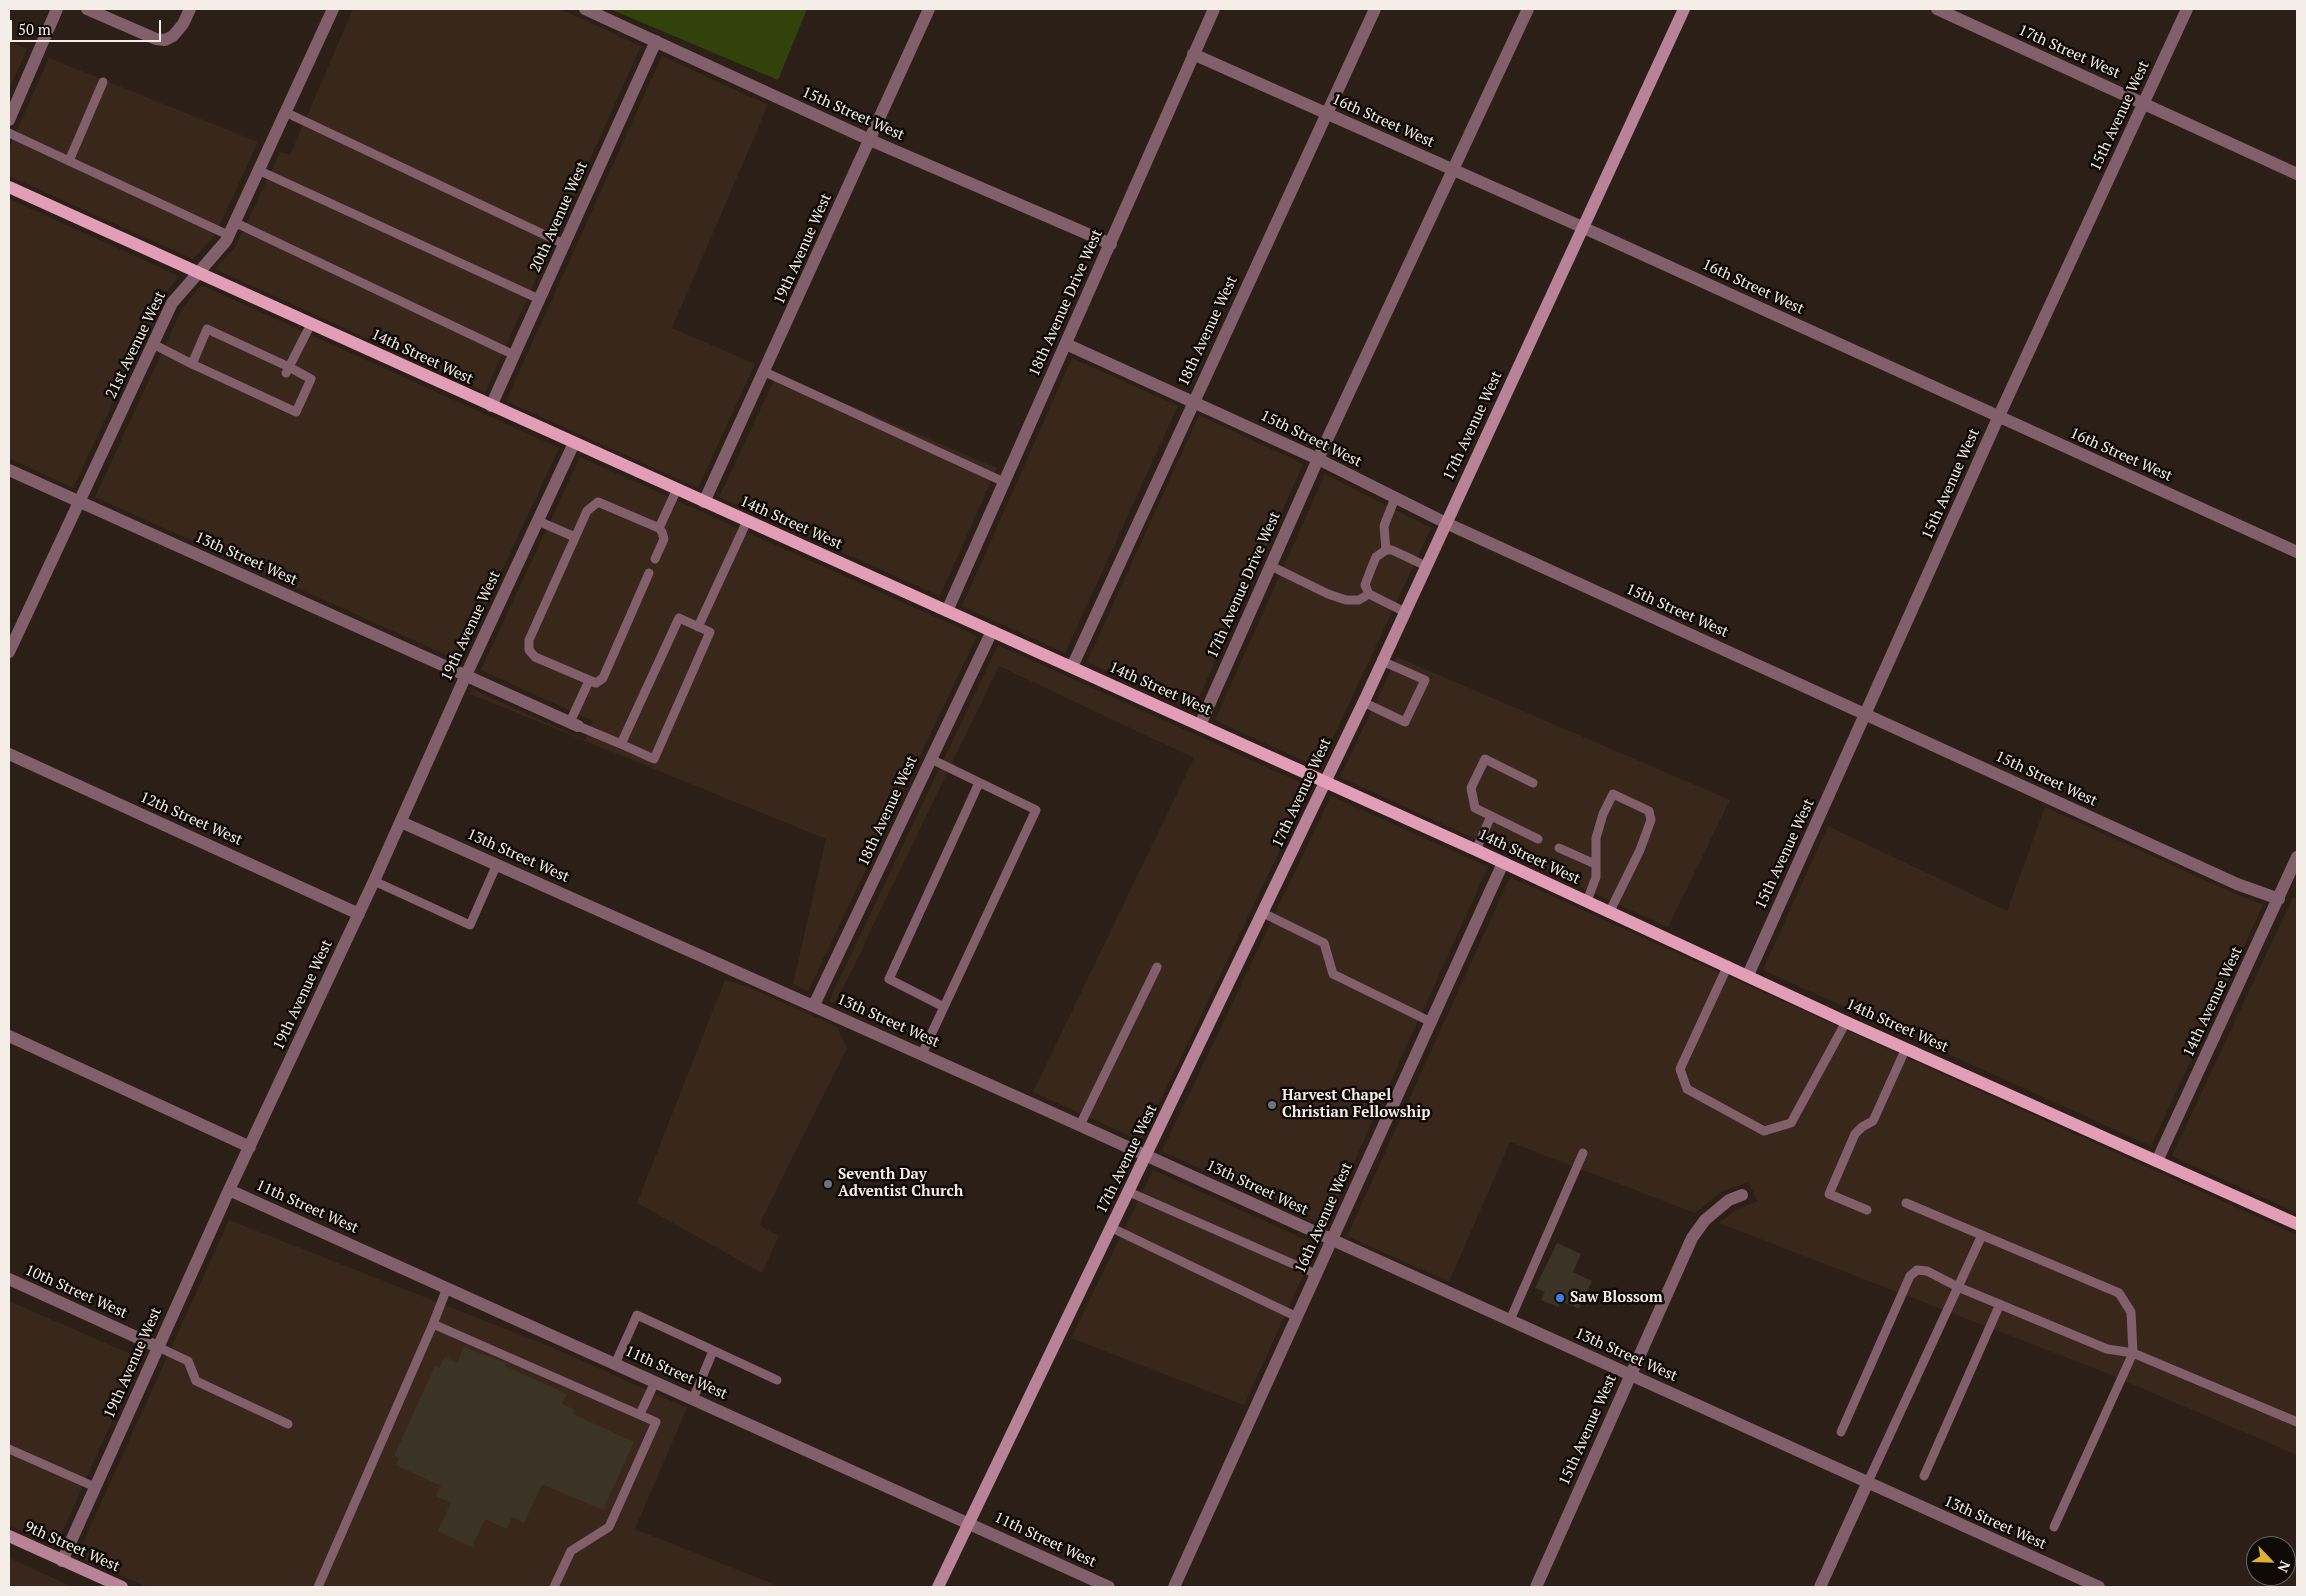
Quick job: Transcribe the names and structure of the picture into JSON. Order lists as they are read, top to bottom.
{
  "streets": {
    "main road": ["14th Street West"],
    "street": [
      "17th Street West",
      "15th Street West",
      "15th Avenue West",
      "16th Street West",
      "20th Avenue West",
      "19th Avenue West",
      "18th Avenue Drive West",
      "18th Avenue West",
      "21st Avenue West",
      "17th Avenue West",
      "13th Street West",
      "17th Avenue Drive West",
      "12th Street West",
      "14th Avenue West",
      "11th Street West",
      "16th Avenue West",
      "10th Street West",
      "9th Street West"
    ]
  },
  "crossings": [
    ["17th Street West", "15th Avenue West"],
    ["15th Street West", "15th Avenue West"],
    ["15th Street West", "20th Avenue West"],
    ["15th Street West", "19th Avenue West"],
    ["15th Street West", "18th Avenue Drive West"],
    ["15th Street West", "18th Avenue West"],
    ["15th Street West", "17th Avenue West"],
    ["15th Street West", "17th Avenue Drive West"],
    ["15th Street West", "14th Avenue West"],
    ["15th Avenue West", "16th Street West"],
    ["15th Avenue West", "14th Street West"],
    ["15th Avenue West", "13th Street West"],
    ["16th Street West", "18th Avenue Drive West"],
    ["16th Street West", "18th Avenue West"],
    ["16th Street West", "17th Avenue West"],
    ["16th Street West", "17th Avenue Drive West"],
    ["20th Avenue West", "14th Street West"],
    ["19th Avenue West", "14th Street West"],
    ["19th Avenue West", "13th Street West"],
    ["19th Avenue West", "12th Street West"],
    ["19th Avenue West", "11th Street West"],
    ["19th Avenue West", "10th Street West"],
    ["19th Avenue West", "9th Street West"],
    ["18th Avenue Drive West", "14th Street West"],
    ["18th Avenue West", "14th Street West"],
    ["18th Avenue West", "13th Street West"],
    ["21st Avenue West", "14th Street West"],
    ["21st Avenue West", "13th Street West"],
    ["14th Street West", "17th Avenue West"],
    ["14th Street West", "17th Avenue Drive West"],
    ["14th Street West", "14th Avenue West"],
    ["14th Street West", "16th Avenue West"],
    ["17th Avenue West", "13th Street West"],
    ["17th Avenue West", "11th Street West"],
    ["13th Street West", "16th Avenue West"]
  ],
  "places": ["Harvest Chapel Christian Fellowship", "Seventh Day Adventist Church", "Saw Blossom"],
  "scale_bar": "50 m",
  "north": "bottom right"
}
